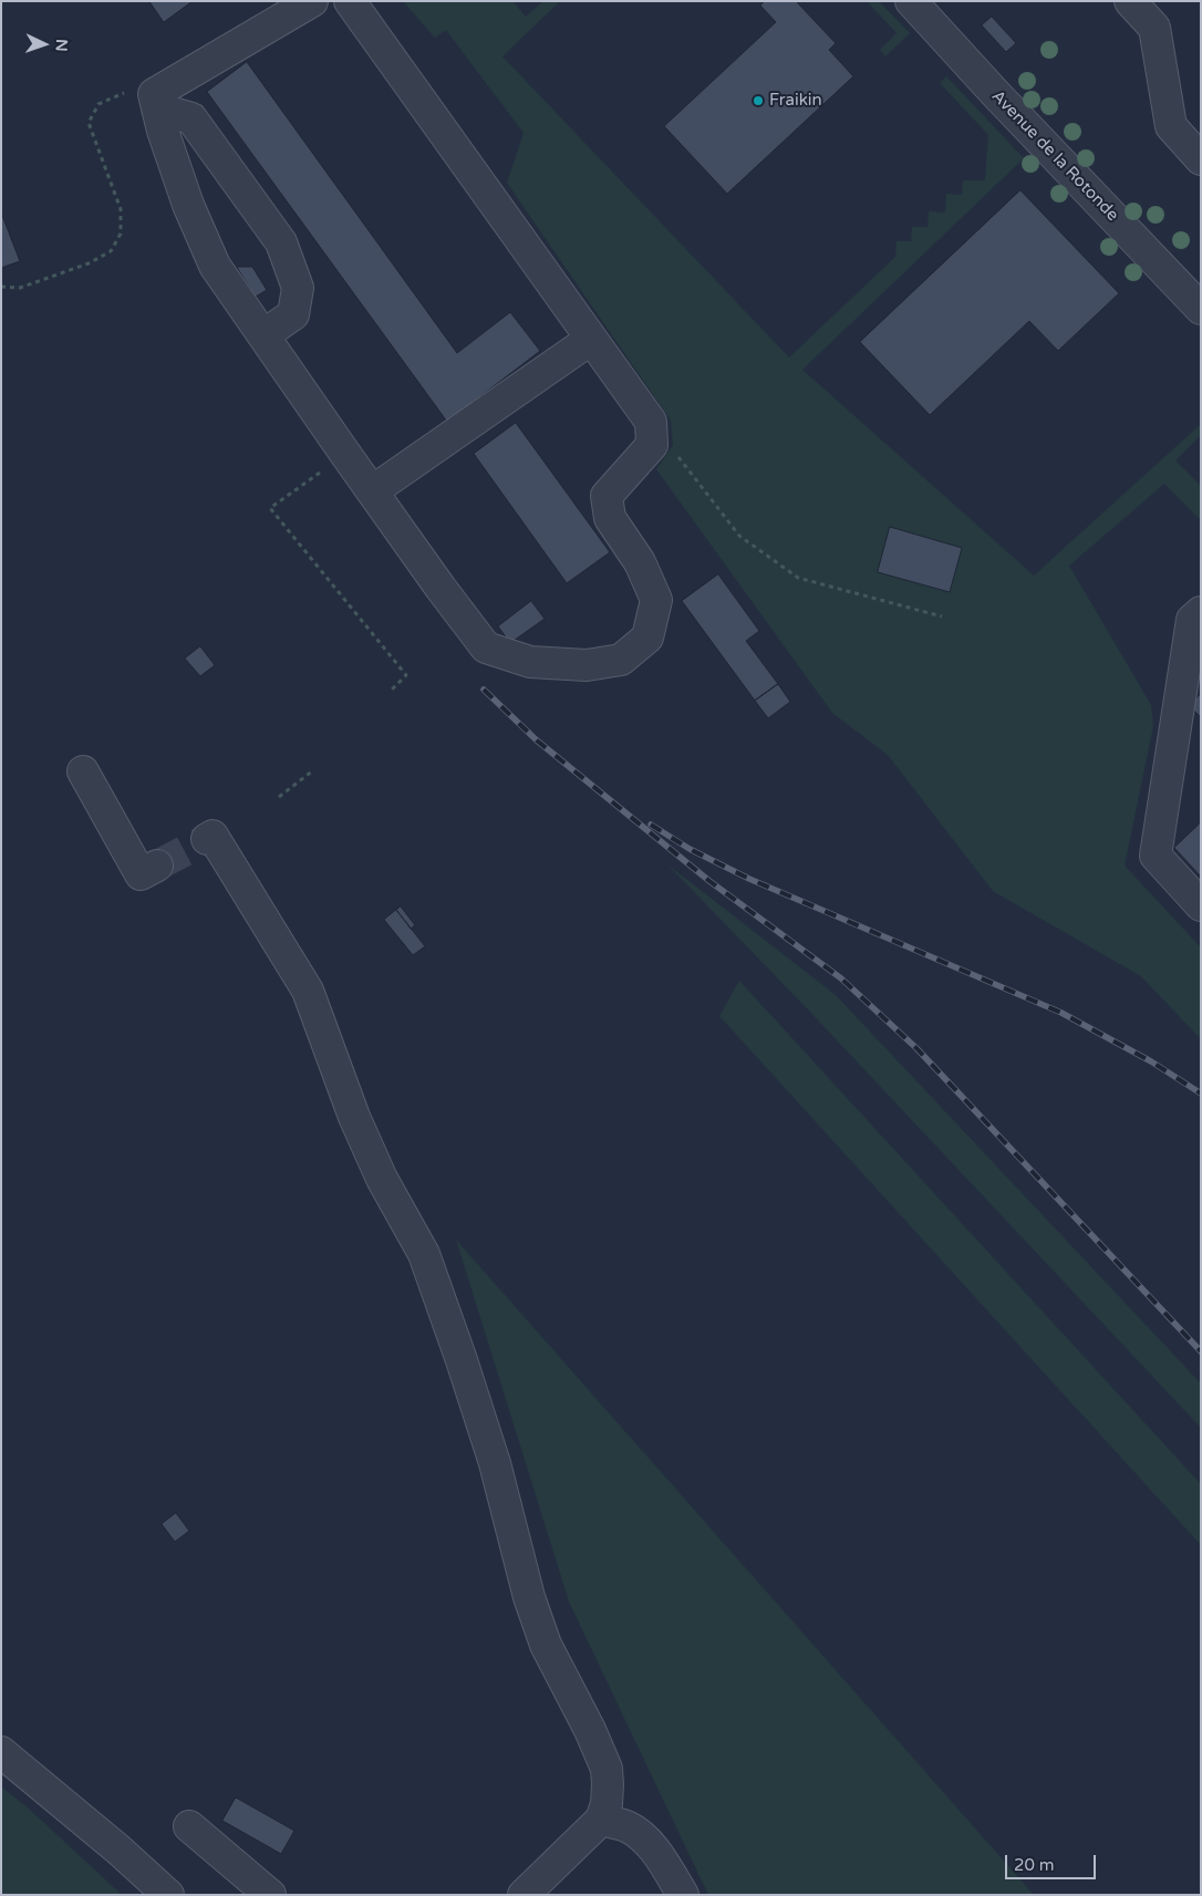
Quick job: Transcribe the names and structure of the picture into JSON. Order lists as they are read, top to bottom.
{
  "streets": {
    "street": ["Avenue de la Rotonde"]
  },
  "places": ["Fraikin"],
  "scale_bar": "20 m",
  "north": "right"
}
